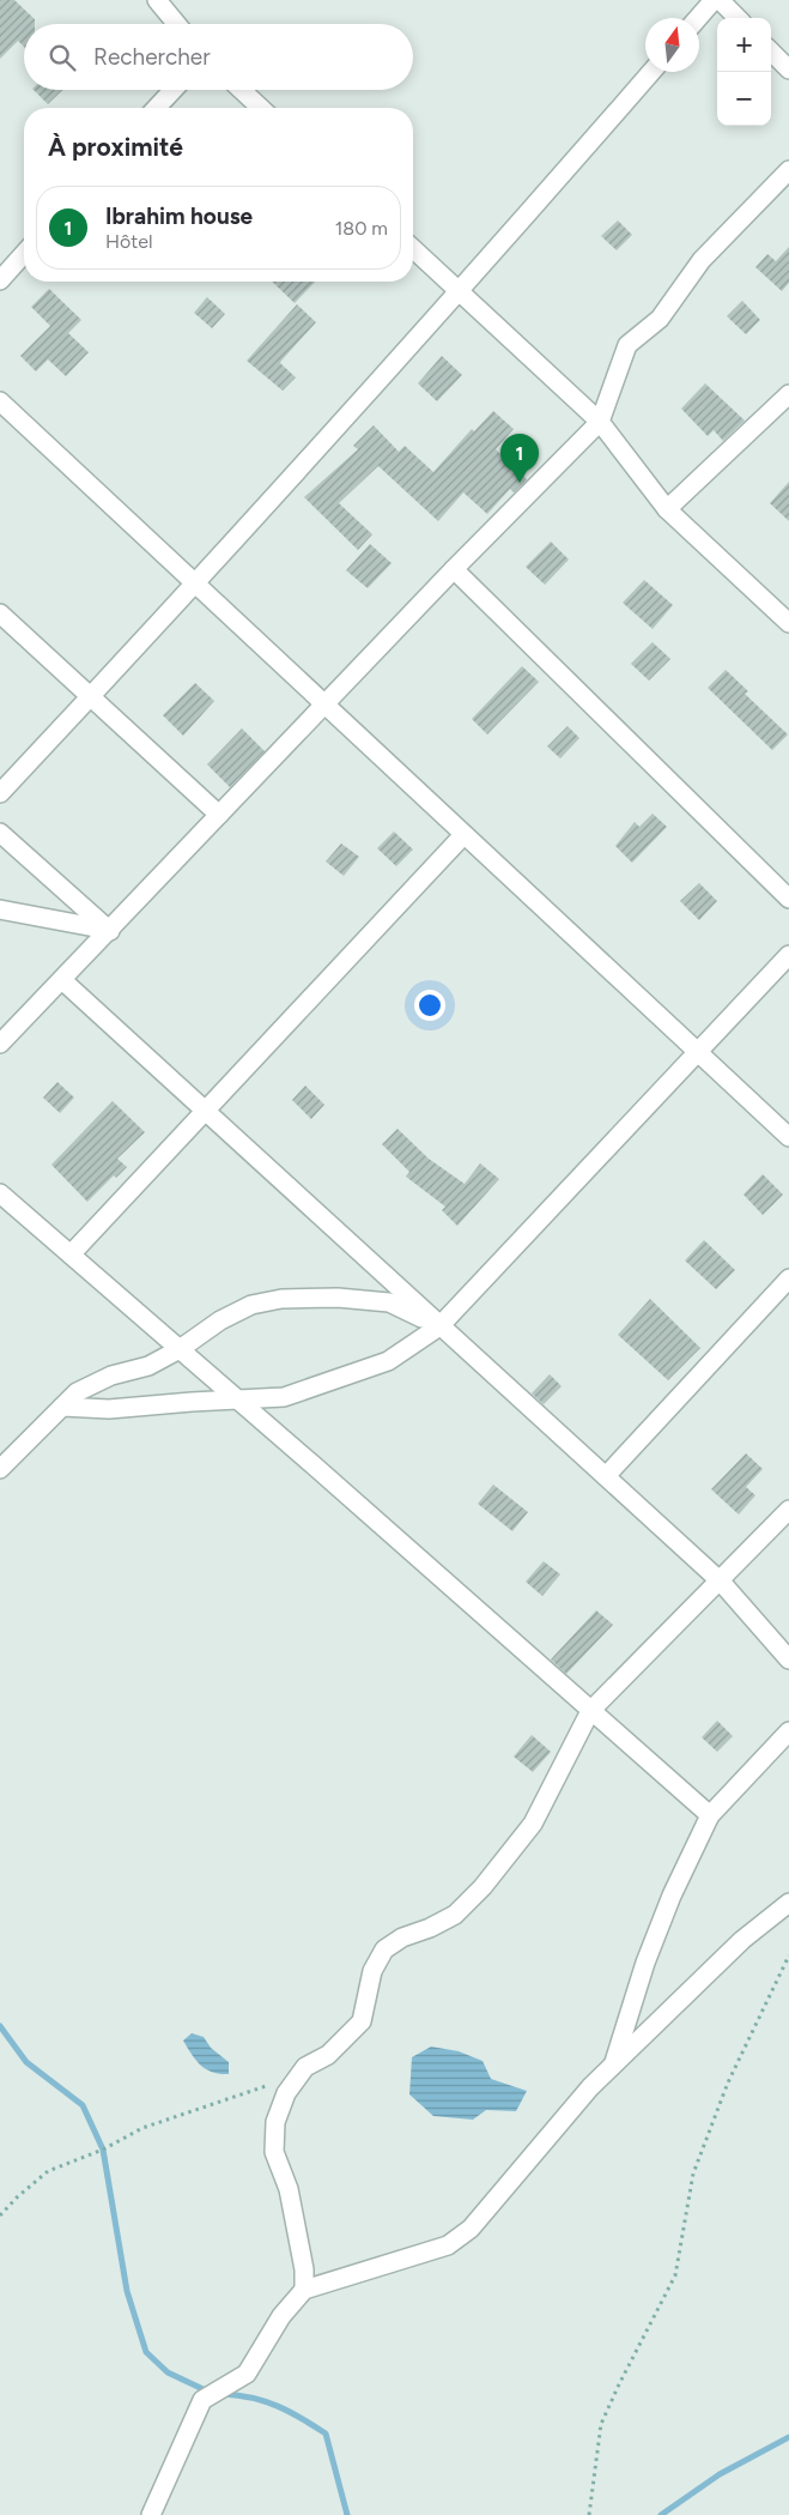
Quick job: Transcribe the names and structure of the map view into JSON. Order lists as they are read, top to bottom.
{
  "north": "top",
  "page": {
    "map_buttons": ["+", "−"],
    "search": "Rechercher",
    "heading": "À proximité",
    "list": [
      {
        "mark": "1",
        "name": "Ibrahim house",
        "note": "Hôtel",
        "value": "180 m"
      }
    ],
    "pins": "1"
  }
}
